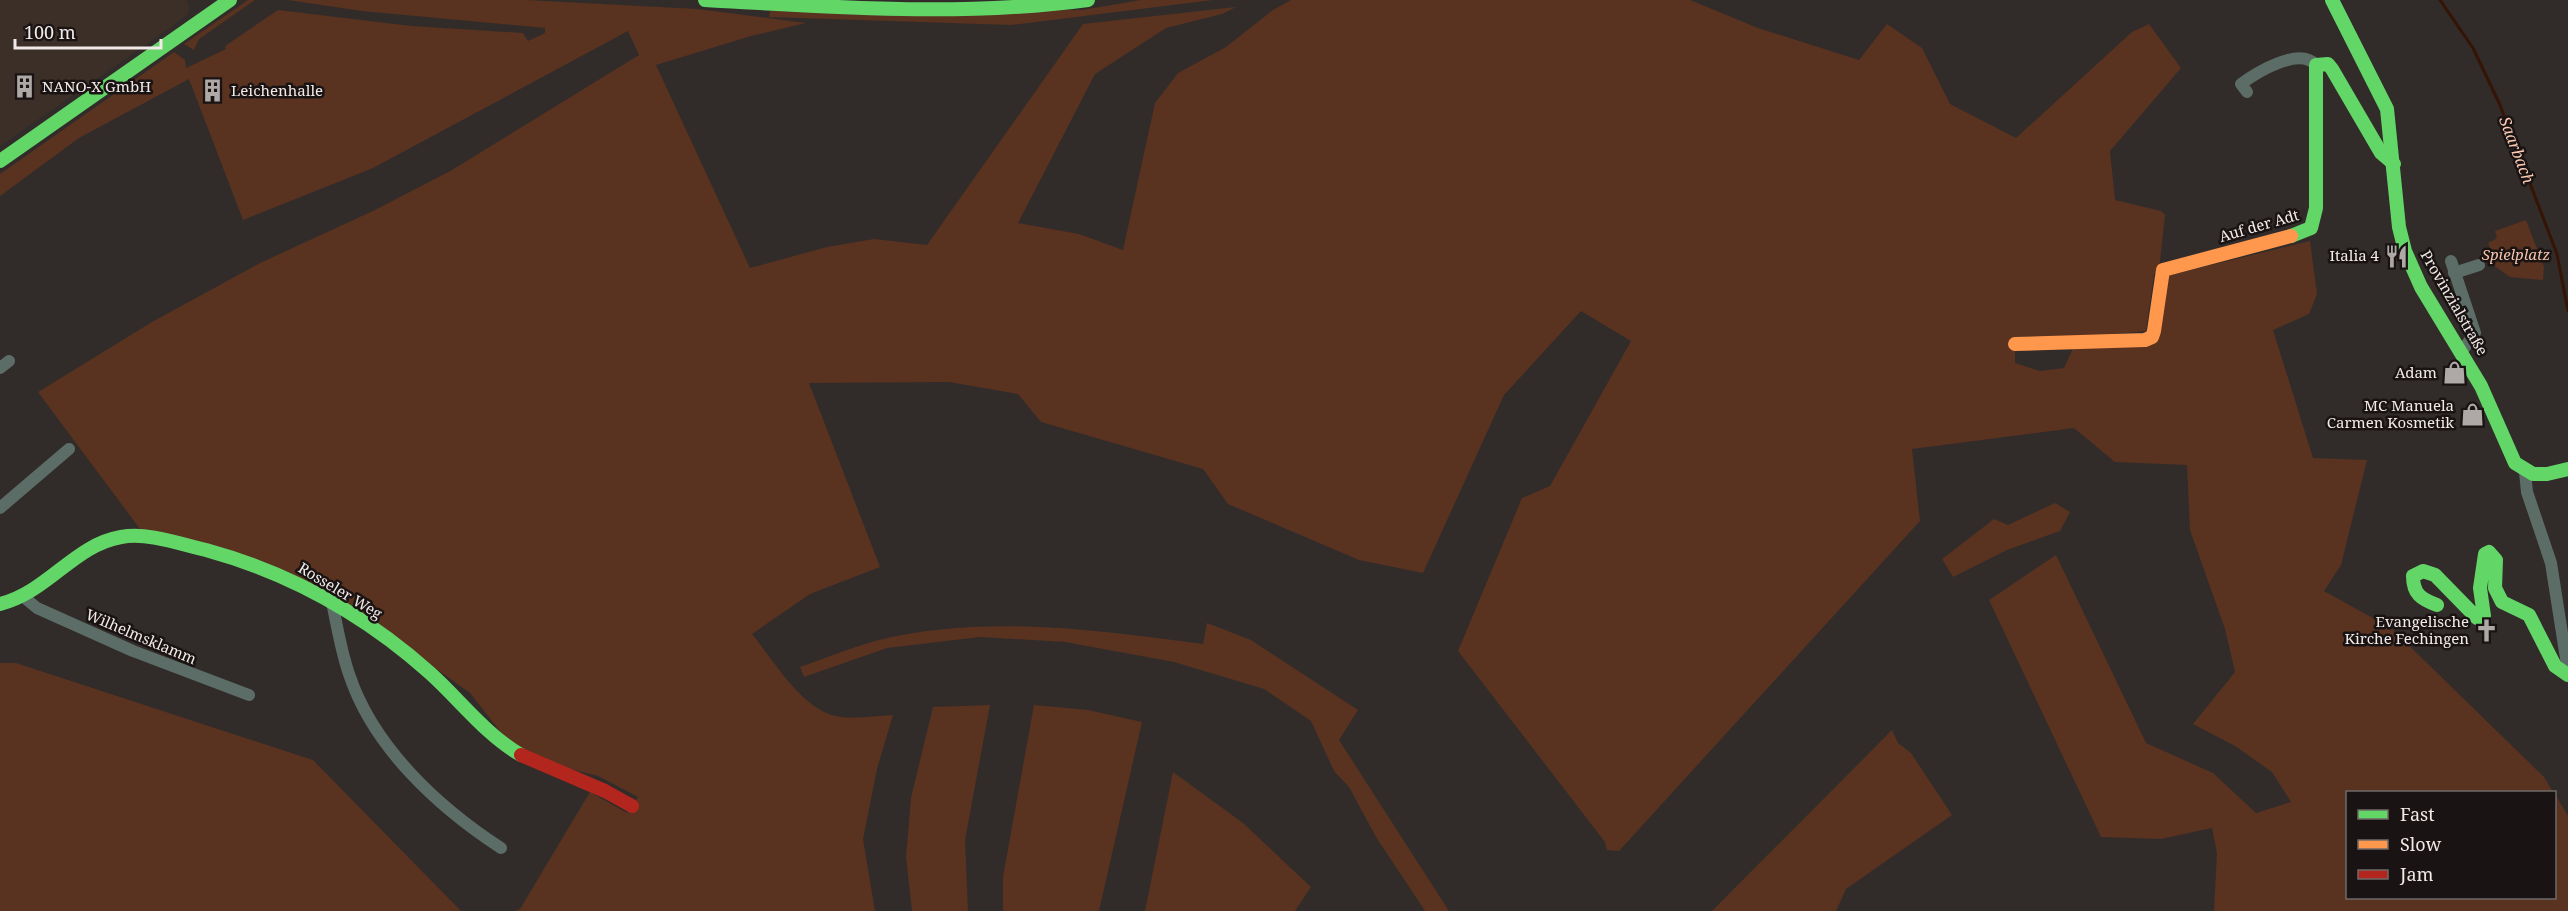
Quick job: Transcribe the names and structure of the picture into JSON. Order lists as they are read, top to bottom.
{
  "streets": {
    "main road": ["Auf der Adt", "Provinzialstraße", "Rosseler Weg"],
    "street": ["Wilhelmsklamm"]
  },
  "crossings": [
    ["Rosseler Weg", "Wilhelmsklamm"]
  ],
  "water": ["Saarbach"],
  "parks": ["Spielplatz"],
  "places": {
    "building": ["NANO-X GmbH", "Leichenhalle"],
    "restaurant": ["Italia 4"],
    "shop": ["Adam", "MC Manuela Carmen Kosmetik"],
    "church": ["Evangelische Kirche Fechingen"]
  },
  "legend": ["Fast", "Slow", "Jam"],
  "scale_bar": "100 m"
}
